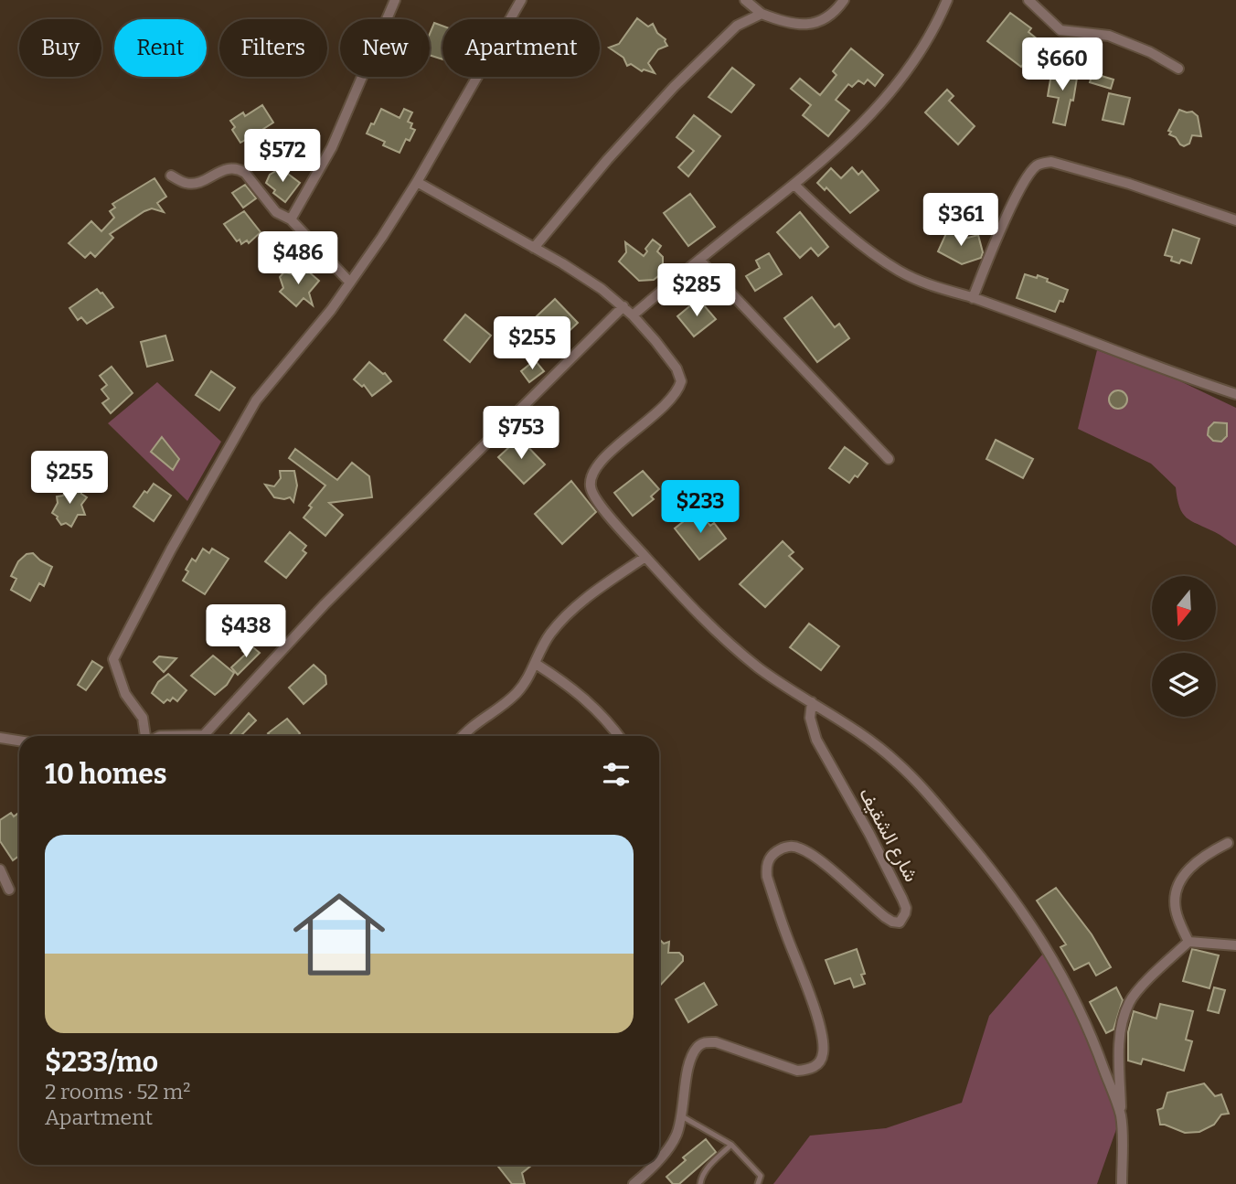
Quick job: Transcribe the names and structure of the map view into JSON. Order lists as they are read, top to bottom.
{
  "streets": {
    "street": ["شارع الشقيف"]
  },
  "north": "bottom",
  "page": {
    "chip": [
      "Buy",
      "Rent",
      "Filters",
      "New",
      "Apartment"
    ],
    "price": [
      "$660",
      "$572",
      "$361",
      "$486",
      "$285",
      "$255",
      "$753",
      "$255",
      "$233",
      "$438"
    ],
    "heading": "10 homes",
    "list": [
      {
        "name": "$233/mo",
        "note": "2 rooms · 52 m² · Apartment"
      }
    ]
  }
}
